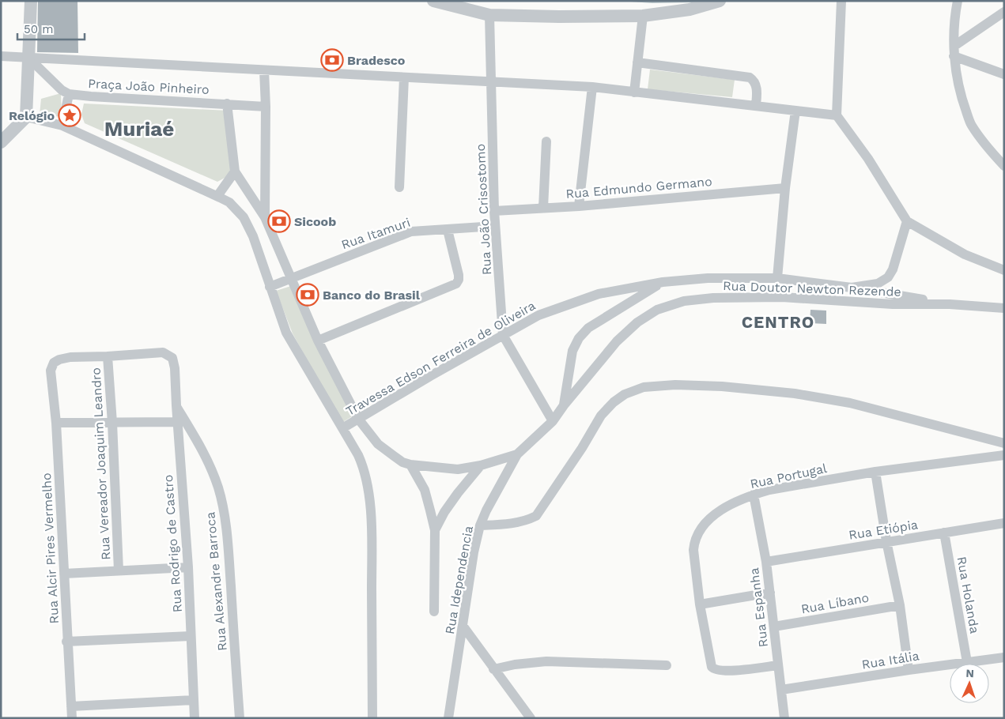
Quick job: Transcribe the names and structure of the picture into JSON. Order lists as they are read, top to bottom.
{
  "streets": {
    "street": [
      "Praça João Pinheiro",
      "Rua Edmundo Germano",
      "Rua João Crisostomo",
      "Rua Itamuri",
      "Rua Doutor Newton Rezende",
      "Travessa Edson Ferreira de Oliveira",
      "Rua Vereador Joaquim Leandro",
      "Rua Portugal",
      "Rua Etiópia",
      "Rua Rodrigo de Castro",
      "Rua Alcir Pires Vermelho",
      "Rua Idependencia",
      "Rua Alexandre Barroca",
      "Rua Holanda",
      "Rua Líbano",
      "Rua Espanha",
      "Rua Itália"
    ]
  },
  "crossings": [
    ["Rua Edmundo Germano", "Rua João Crisostomo"],
    ["Rua João Crisostomo", "Rua Itamuri"],
    ["Rua João Crisostomo", "Travessa Edson Ferreira de Oliveira"],
    ["Rua Doutor Newton Rezende", "Rua Idependencia"],
    ["Rua Vereador Joaquim Leandro", "Rua Rodrigo de Castro"],
    ["Rua Vereador Joaquim Leandro", "Rua Alcir Pires Vermelho"],
    ["Rua Portugal", "Rua Espanha"],
    ["Rua Etiópia", "Rua Holanda"],
    ["Rua Etiópia", "Rua Espanha"],
    ["Rua Rodrigo de Castro", "Rua Alcir Pires Vermelho"],
    ["Rua Rodrigo de Castro", "Rua Alexandre Barroca"],
    ["Rua Holanda", "Rua Itália"],
    ["Rua Líbano", "Rua Espanha"],
    ["Rua Espanha", "Rua Itália"]
  ],
  "districts": ["Muriaé", "CENTRO"],
  "places": {
    "bank": ["Bradesco", "Sicoob", "Banco do Brasil"],
    "place": ["Relógio"]
  },
  "scale_bar": "50 m",
  "north": "top"
}
